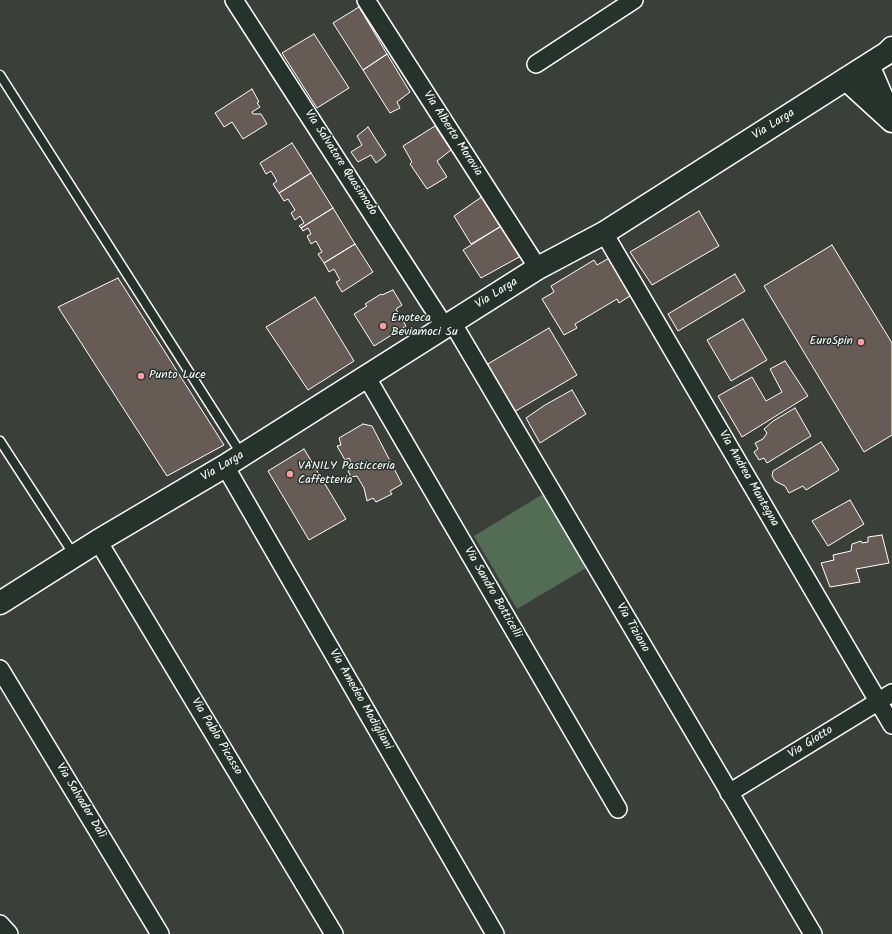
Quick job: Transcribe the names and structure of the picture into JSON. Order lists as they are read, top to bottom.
{
  "streets": {
    "street": [
      "Via Larga",
      "Via Alberto Moravia",
      "Via Salvatore Quasimodo",
      "Via Andrea Mantegna",
      "Via Sandro Botticelli",
      "Via Tiziano",
      "Via Amedeo Modigliani",
      "Via Pablo Picasso",
      "Via Giotto",
      "Via Salvador Dalì"
    ]
  },
  "crossings": [
    ["Via Larga", "Via Alberto Moravia"],
    ["Via Larga", "Via Salvatore Quasimodo"],
    ["Via Larga", "Via Andrea Mantegna"],
    ["Via Larga", "Via Sandro Botticelli"],
    ["Via Larga", "Via Tiziano"],
    ["Via Larga", "Via Amedeo Modigliani"],
    ["Via Larga", "Via Pablo Picasso"],
    ["Via Salvatore Quasimodo", "Via Tiziano"],
    ["Via Andrea Mantegna", "Via Giotto"],
    ["Via Tiziano", "Via Giotto"]
  ],
  "places": [
    "Enoteca Beviamoci Su",
    "EuroSpin",
    "Punto Luce",
    "VANILY Pasticceria Caffetteria"
  ]
}
